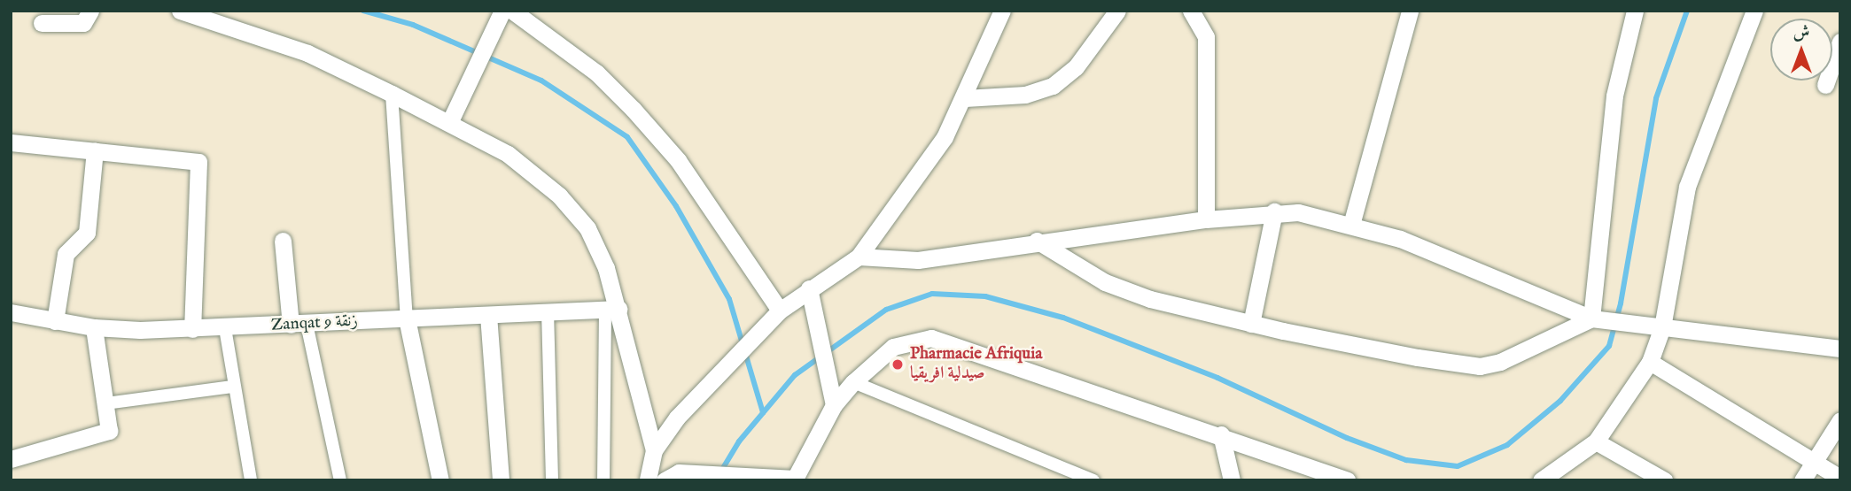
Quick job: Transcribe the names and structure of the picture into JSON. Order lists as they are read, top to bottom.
{
  "streets": {
    "street": ["Zanqat 9 زنقة"]
  },
  "places": ["Pharmacie Afriquia صيدلية افريقيا"],
  "north": "top"
}
